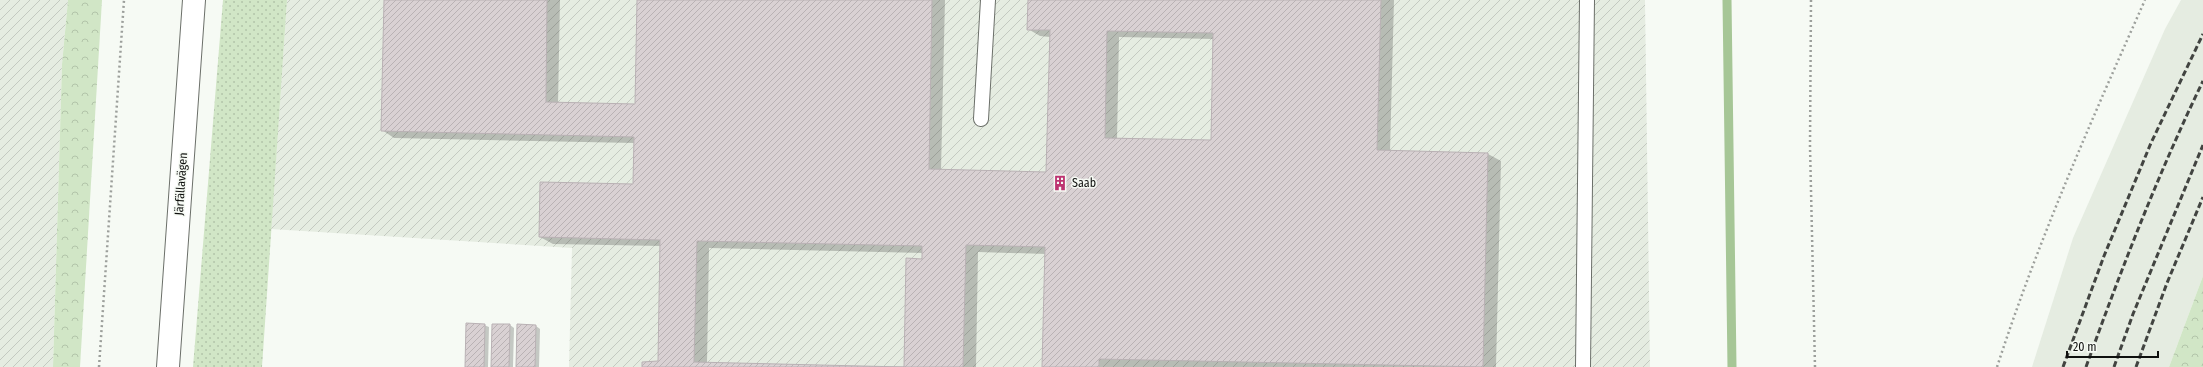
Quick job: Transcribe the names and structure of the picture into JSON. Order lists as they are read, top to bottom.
{
  "streets": {
    "street": ["Järfällavägen"]
  },
  "places": {
    "building": ["Saab"]
  },
  "scale_bar": "20 m"
}
